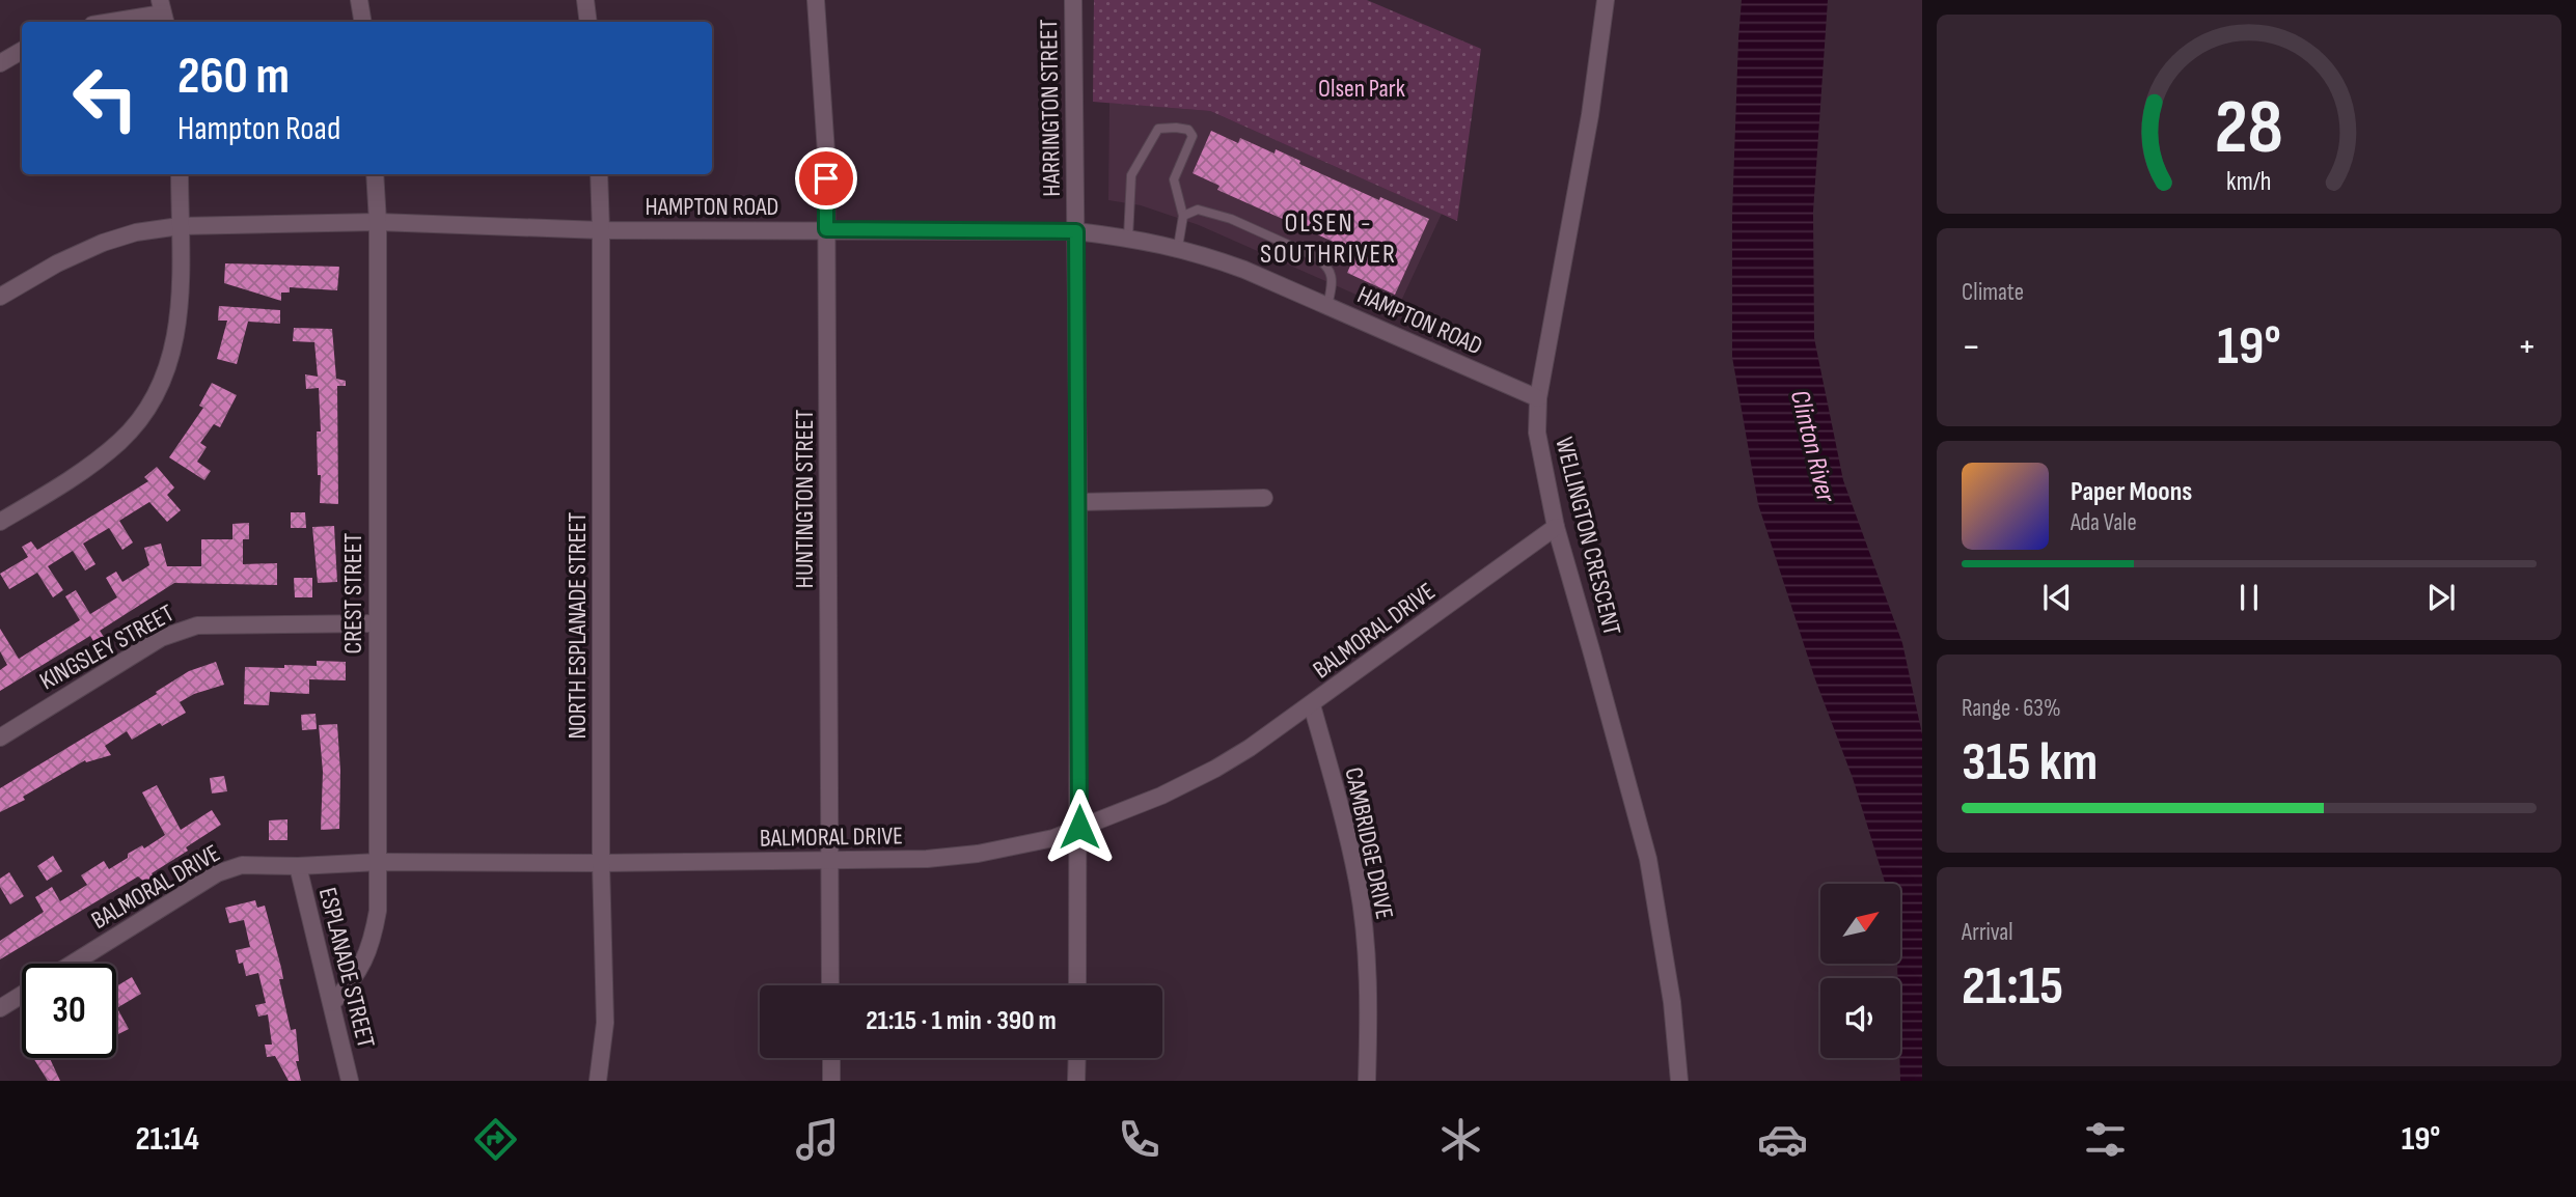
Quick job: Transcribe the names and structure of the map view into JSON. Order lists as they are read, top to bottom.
{
  "streets": {
    "street": [
      "HARRINGTON STREET",
      "HAMPTON ROAD",
      "HUNTINGTON STREET",
      "WELLINGTON CRESCENT",
      "CREST STREET",
      "NORTH ESPLANADE STREET",
      "BALMORAL DRIVE",
      "KINGSLEY STREET",
      "CAMBRIDGE DRIVE",
      "ESPLANADE STREET"
    ]
  },
  "crossings": [
    ["HARRINGTON STREET", "HAMPTON ROAD"],
    ["HARRINGTON STREET", "BALMORAL DRIVE"],
    ["HAMPTON ROAD", "HUNTINGTON STREET"],
    ["HAMPTON ROAD", "WELLINGTON CRESCENT"],
    ["HAMPTON ROAD", "CREST STREET"],
    ["HAMPTON ROAD", "NORTH ESPLANADE STREET"],
    ["HUNTINGTON STREET", "BALMORAL DRIVE"],
    ["WELLINGTON CRESCENT", "BALMORAL DRIVE"],
    ["CREST STREET", "BALMORAL DRIVE"],
    ["CREST STREET", "KINGSLEY STREET"],
    ["CREST STREET", "ESPLANADE STREET"],
    ["NORTH ESPLANADE STREET", "BALMORAL DRIVE"],
    ["BALMORAL DRIVE", "CAMBRIDGE DRIVE"],
    ["BALMORAL DRIVE", "ESPLANADE STREET"]
  ],
  "districts": ["OLSEN - SOUTHRIVER"],
  "water": ["Clinton River"],
  "parks": ["Olsen Park"],
  "north": "top right",
  "page": {
    "turn": ["260 m", "Hampton Road"],
    "tile": [
      "Climate",
      ["Range · 63%", "315 km"],
      ["Arrival", "21:15"]
    ],
    "heat": ["−", "19°", "+"],
    "song": ["Paper Moons", "Ada Vale"],
    "limit": "30",
    "trip": "21:15 · 1 min · 390 m",
    "tabs": ["21:14", "19°"],
    "gauge": ["28", "km/h"]
  }
}
